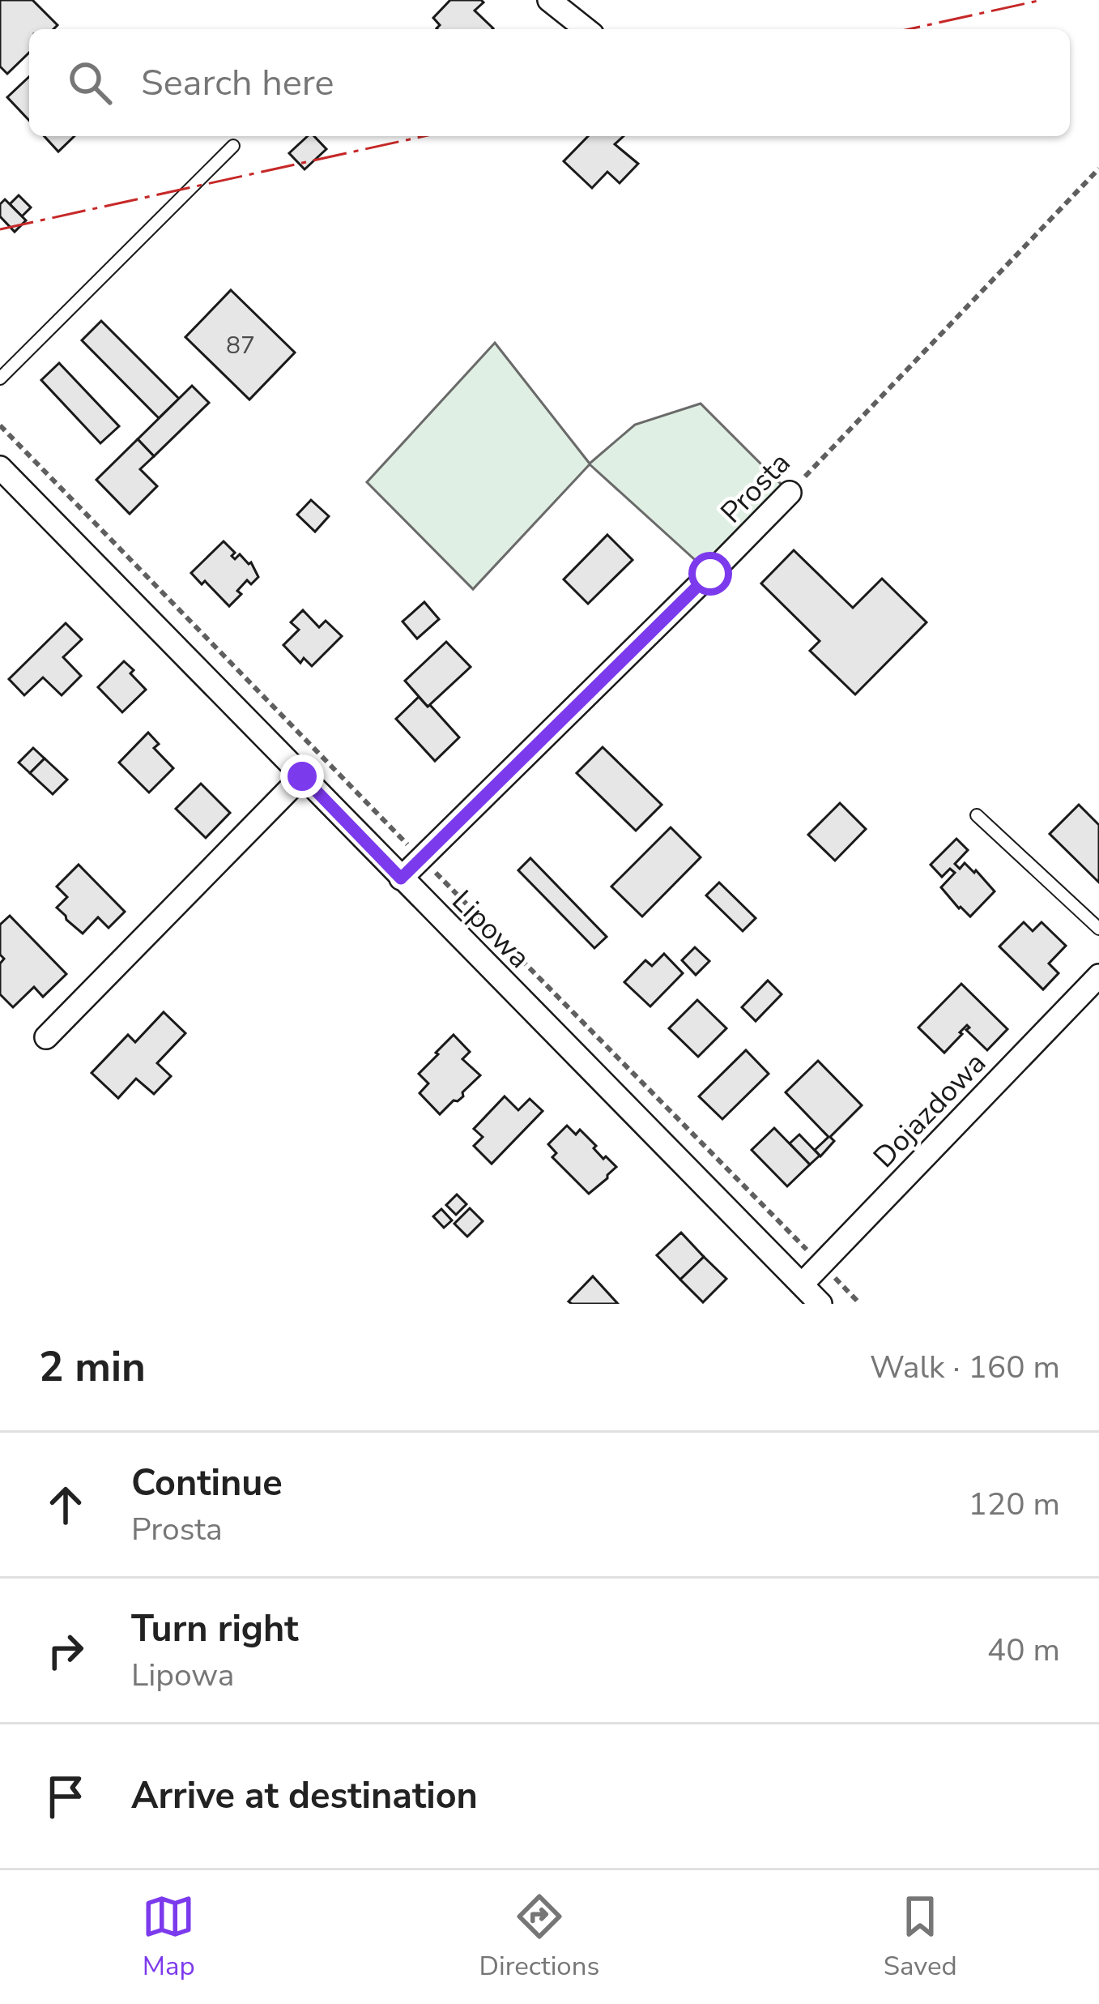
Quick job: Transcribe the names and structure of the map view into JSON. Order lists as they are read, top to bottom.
{
  "streets": {
    "street": ["Prosta", "Lipowa", "Dojazdowa"]
  },
  "crossings": [
    ["Prosta", "Lipowa"],
    ["Lipowa", "Dojazdowa"]
  ],
  "house_numbers": ["87"],
  "page": {
    "search": "Search here",
    "heading": ["2 min", "Walk · 160 m"],
    "list": [
      ["Continue", "Prosta", "120 m"],
      ["Turn right", "Lipowa", "40 m"],
      "Arrive at destination"
    ],
    "nav": ["Map", "Directions", "Saved"]
  }
}
